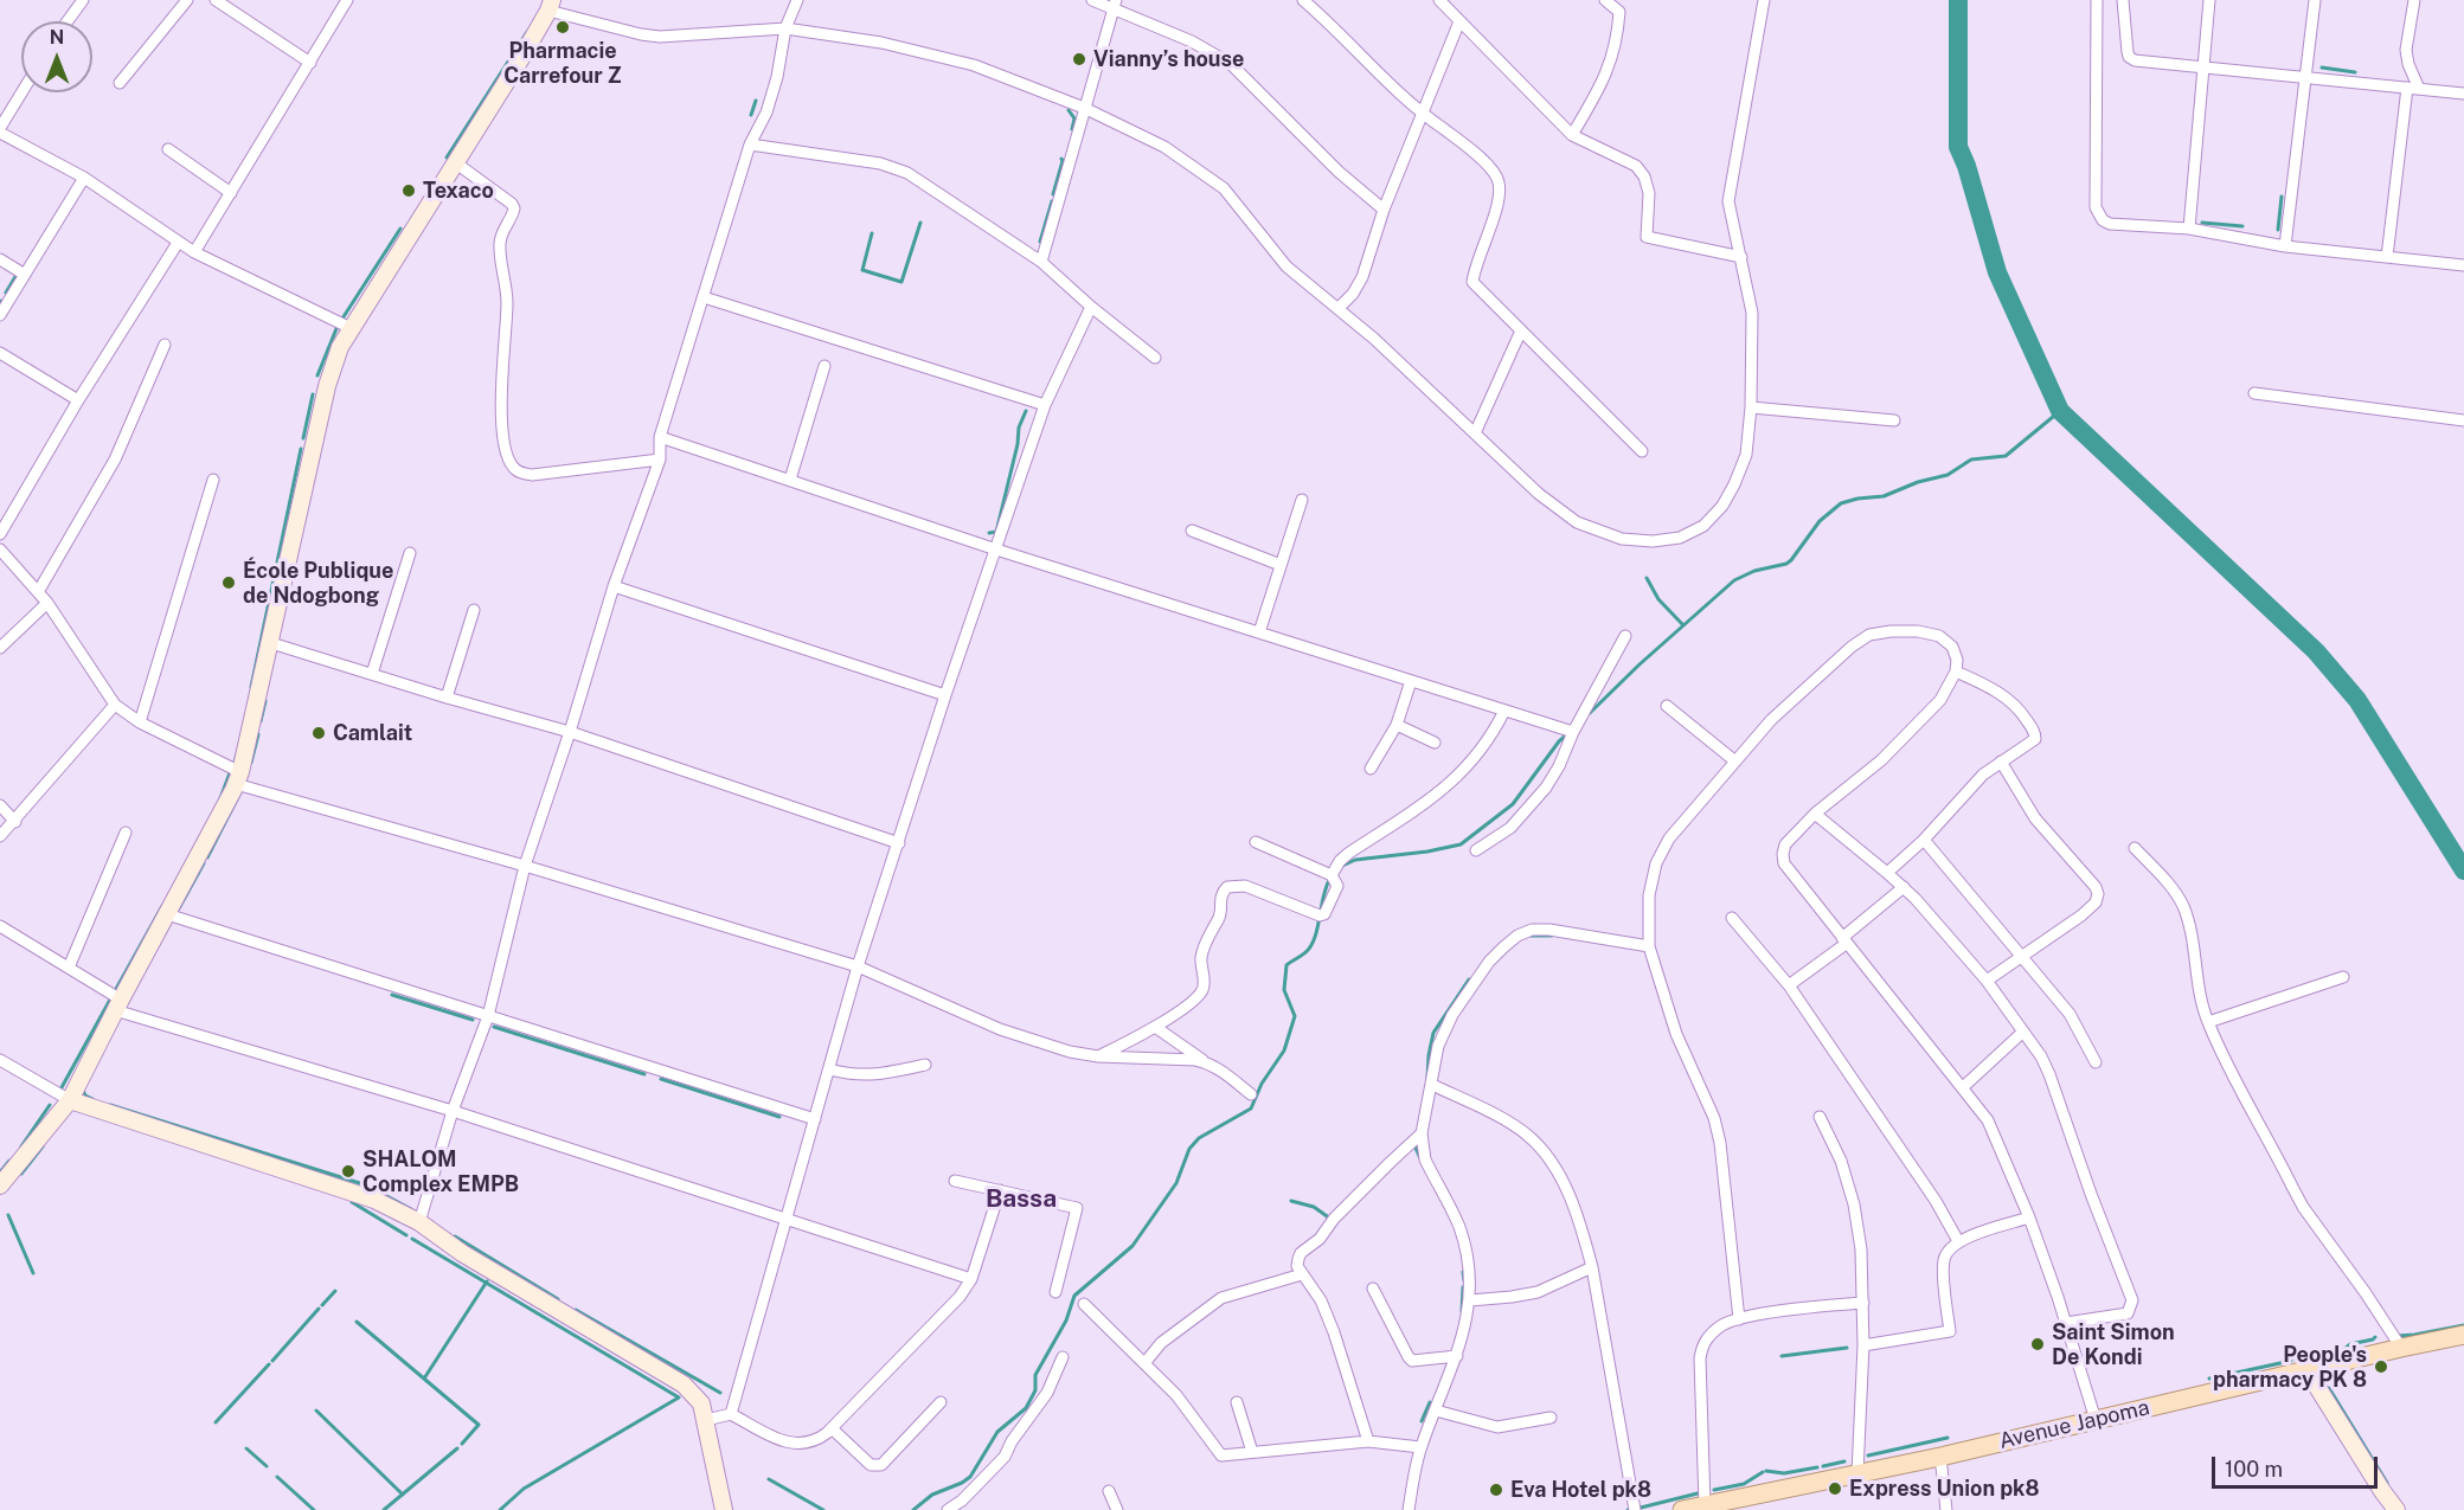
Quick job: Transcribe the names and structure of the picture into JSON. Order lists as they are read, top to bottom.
{
  "streets": {
    "main road": ["Avenue Japoma"]
  },
  "districts": ["Bassa"],
  "places": [
    "Pharmacie Carrefour Z",
    "Vianny’s house",
    "Texaco",
    "École Publique de Ndogbong",
    "Camlait",
    "SHALOM Complex EMPB",
    "Saint Simon De Kondi",
    "People's pharmacy PK 8",
    "Express Union pk8",
    "Eva Hotel pk8"
  ],
  "scale_bar": "100 m",
  "north": "top"
}
